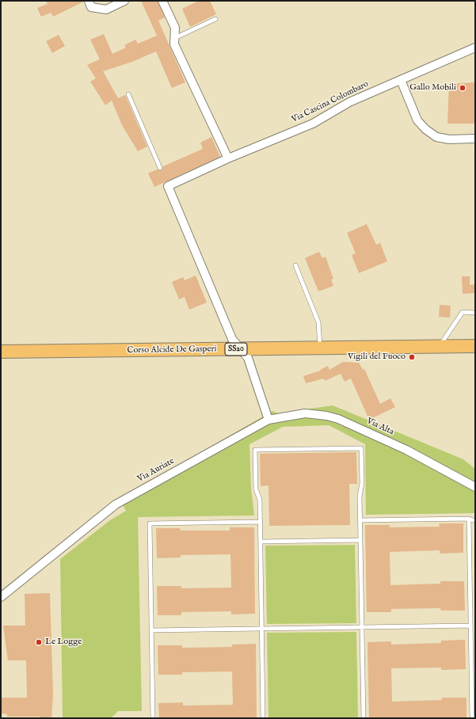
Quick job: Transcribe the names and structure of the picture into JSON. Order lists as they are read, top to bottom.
{
  "streets": {
    "main road": ["SS20", "Corso Alcide De Gasperi"],
    "street": ["Via Cascina Colombaro", "Via Alta", "Via Auriate"]
  },
  "crossings": [
    ["Via Cascina Colombaro", "Corso Alcide De Gasperi"],
    ["Via Alta", "Via Auriate"]
  ],
  "places": ["Gallo Mobili", "Vigili del Fuoco", "Le Logge"]
}
